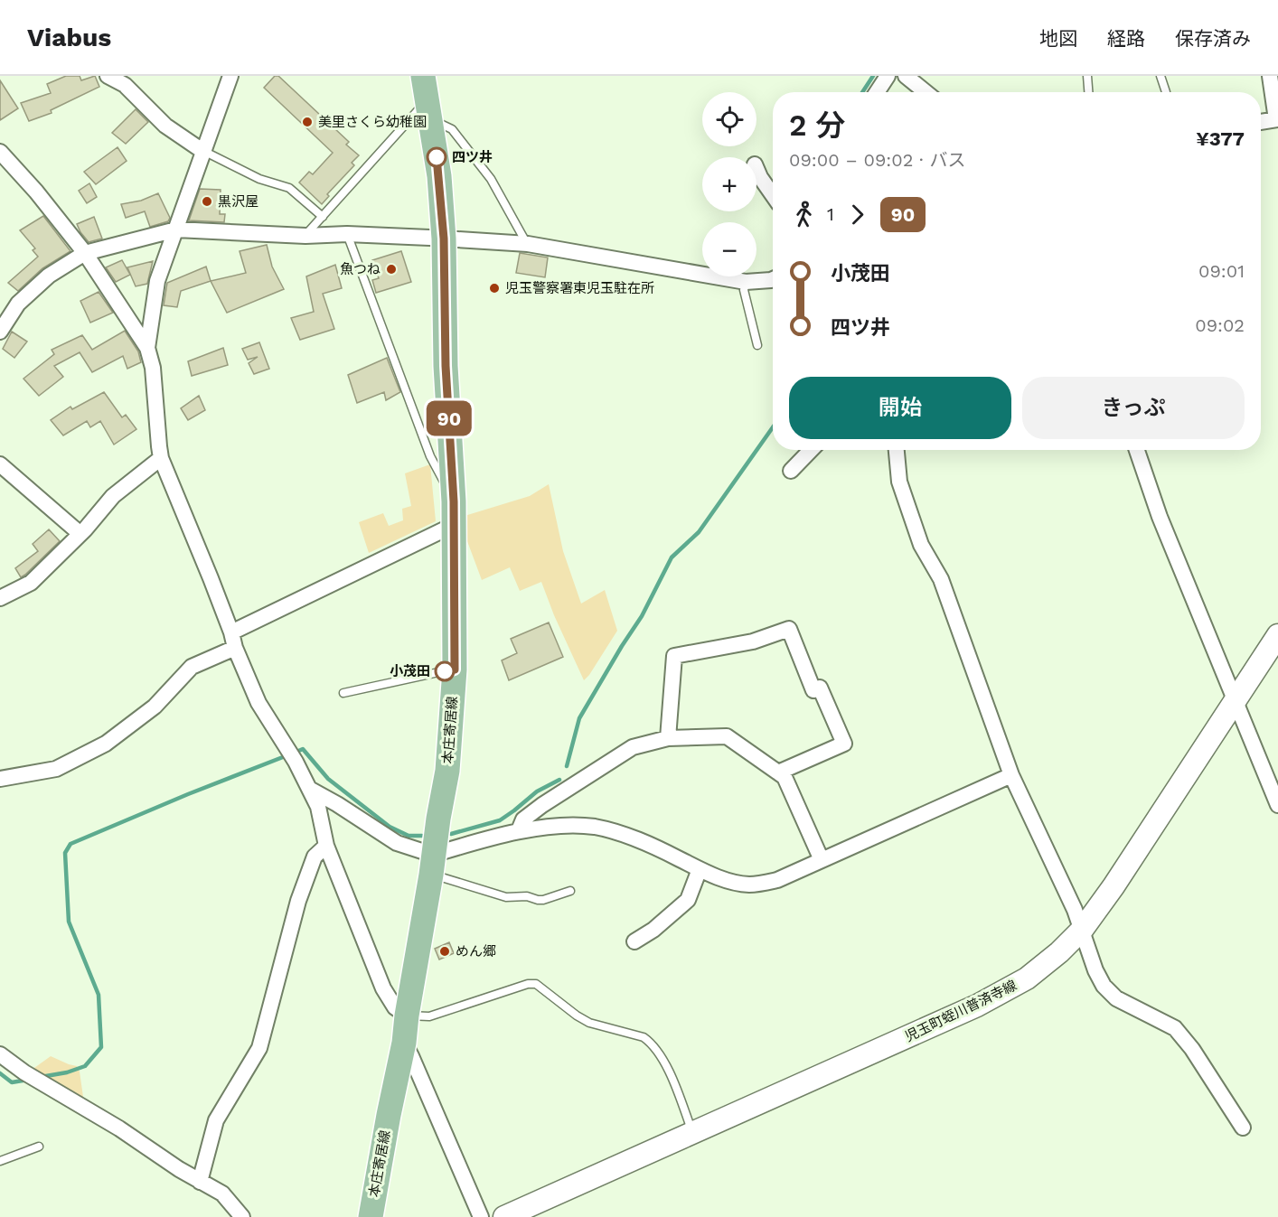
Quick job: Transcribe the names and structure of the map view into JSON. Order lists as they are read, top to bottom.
{
  "streets": {
    "main road": ["本庄寄居線", "児玉町蛭川普済寺線"]
  },
  "places": [
    "美里さくら幼稚園",
    "四ツ井",
    "黒沢屋",
    "魚つね",
    "児玉警察署東児玉駐在所",
    "小茂田",
    "めん郷"
  ],
  "lines": ["bus line 90"],
  "page": {
    "header": "Viabus",
    "nav": ["地図", "経路", "保存済み"],
    "on_map": "90",
    "map_buttons": ["+", "−"],
    "heading": ["2 分", "09:00 – 09:02 · バス", "¥377"],
    "legs": ["1", "90"],
    "list": [
      {
        "name": "小茂田",
        "value": "09:01"
      },
      {
        "name": "四ツ井",
        "value": "09:02"
      }
    ],
    "buttons": ["開始", "きっぷ"]
  }
}
